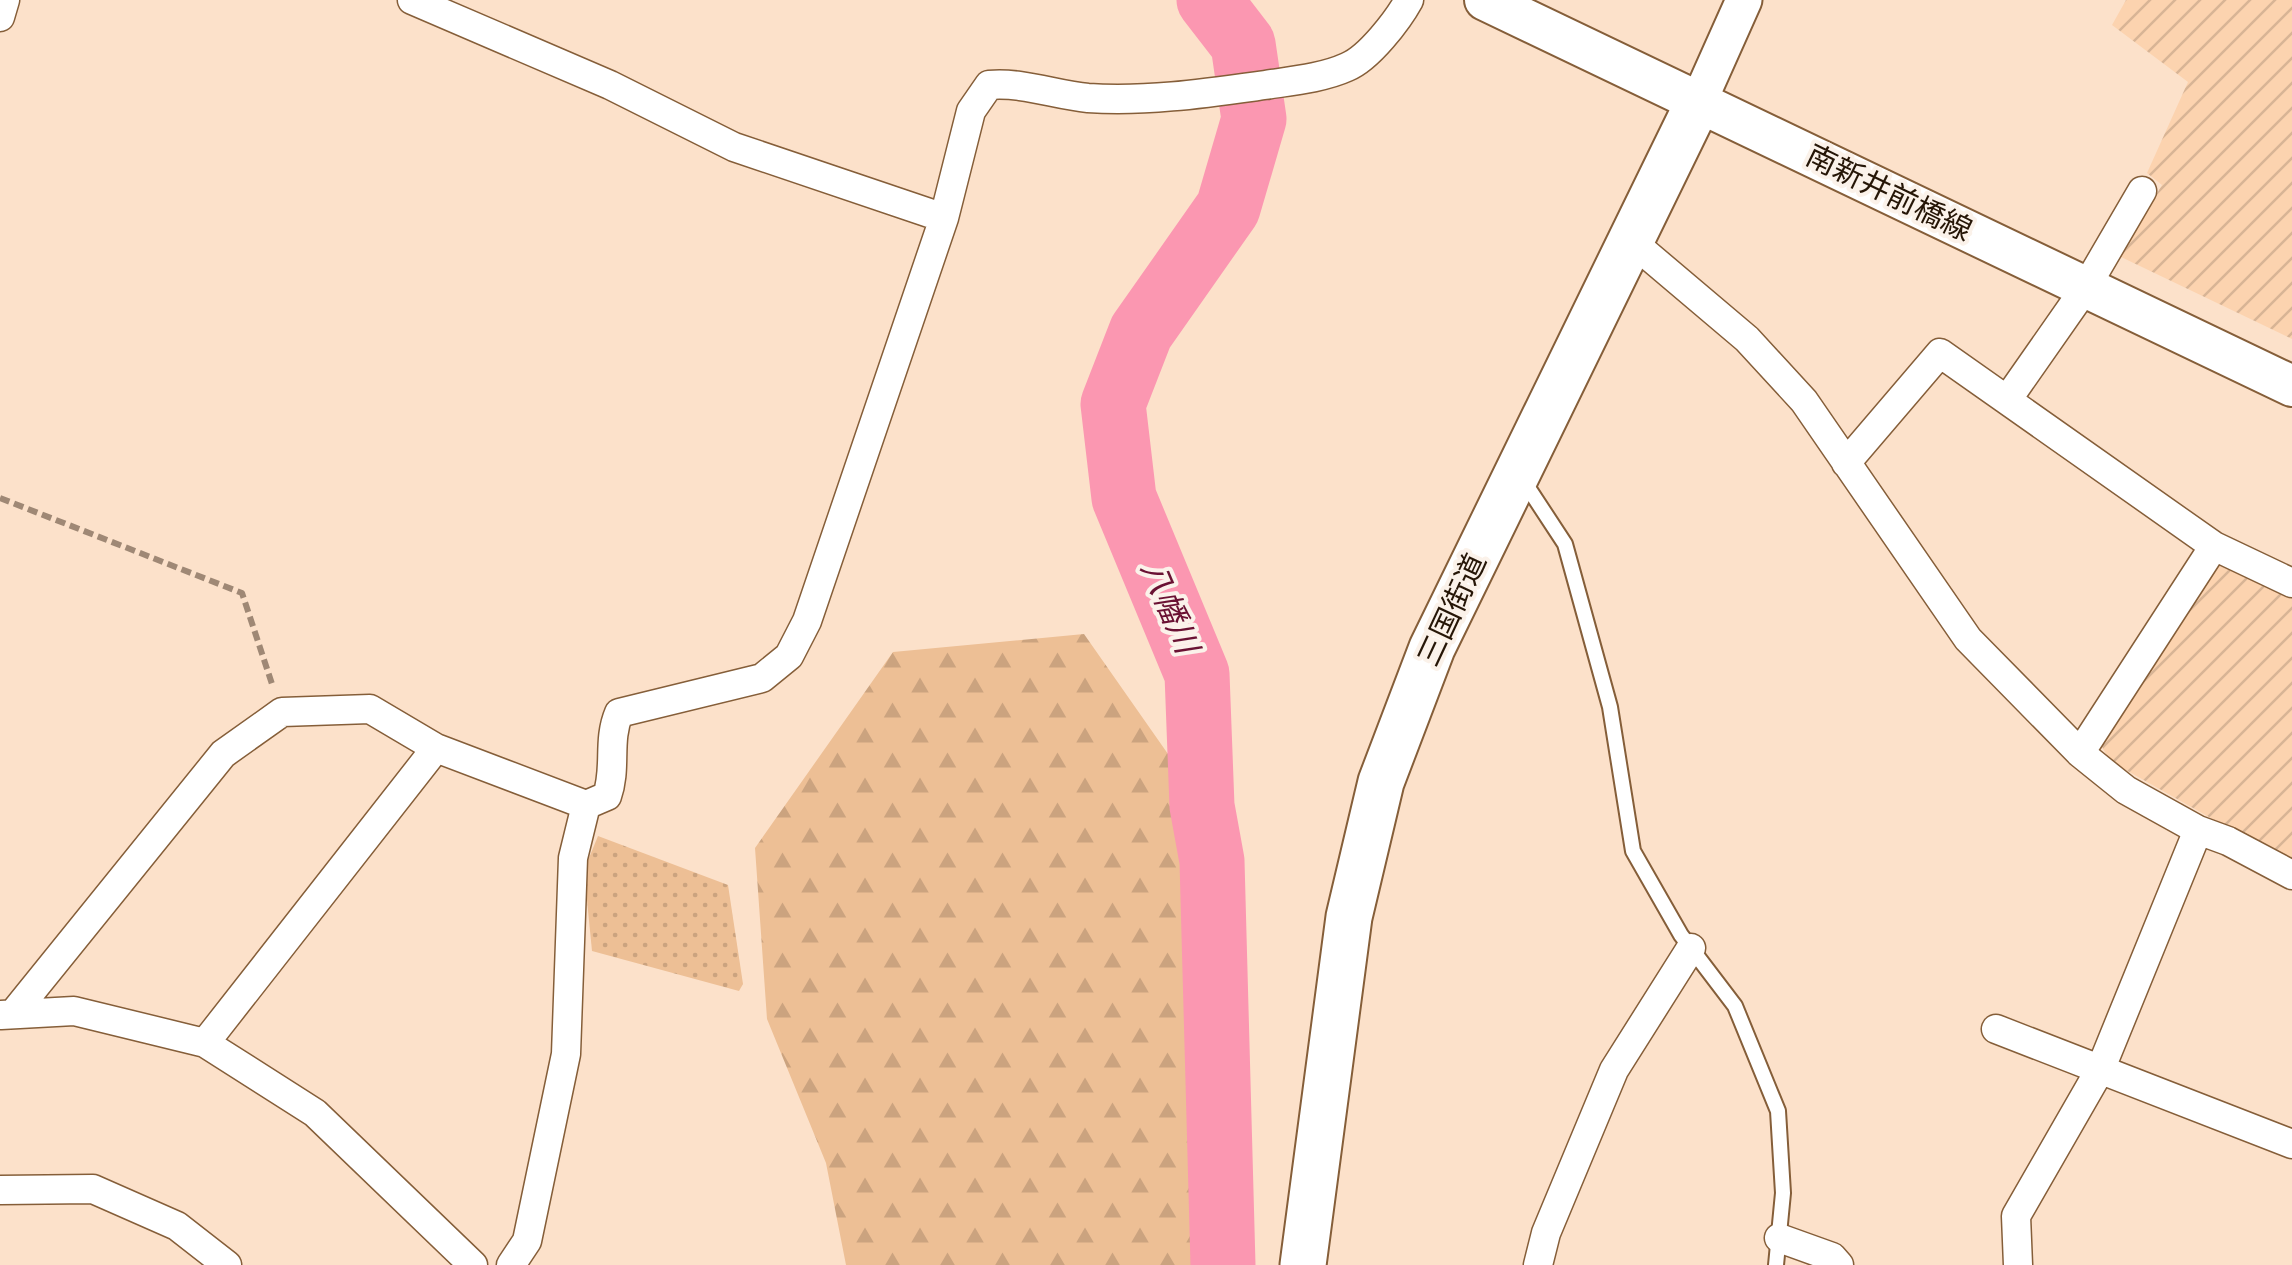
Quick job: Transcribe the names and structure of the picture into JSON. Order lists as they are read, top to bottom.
{
  "streets": {
    "main road": ["南新井前橋線", "三国街道"]
  },
  "crossings": [
    ["南新井前橋線", "三国街道"]
  ],
  "water": ["八幡川"]
}
